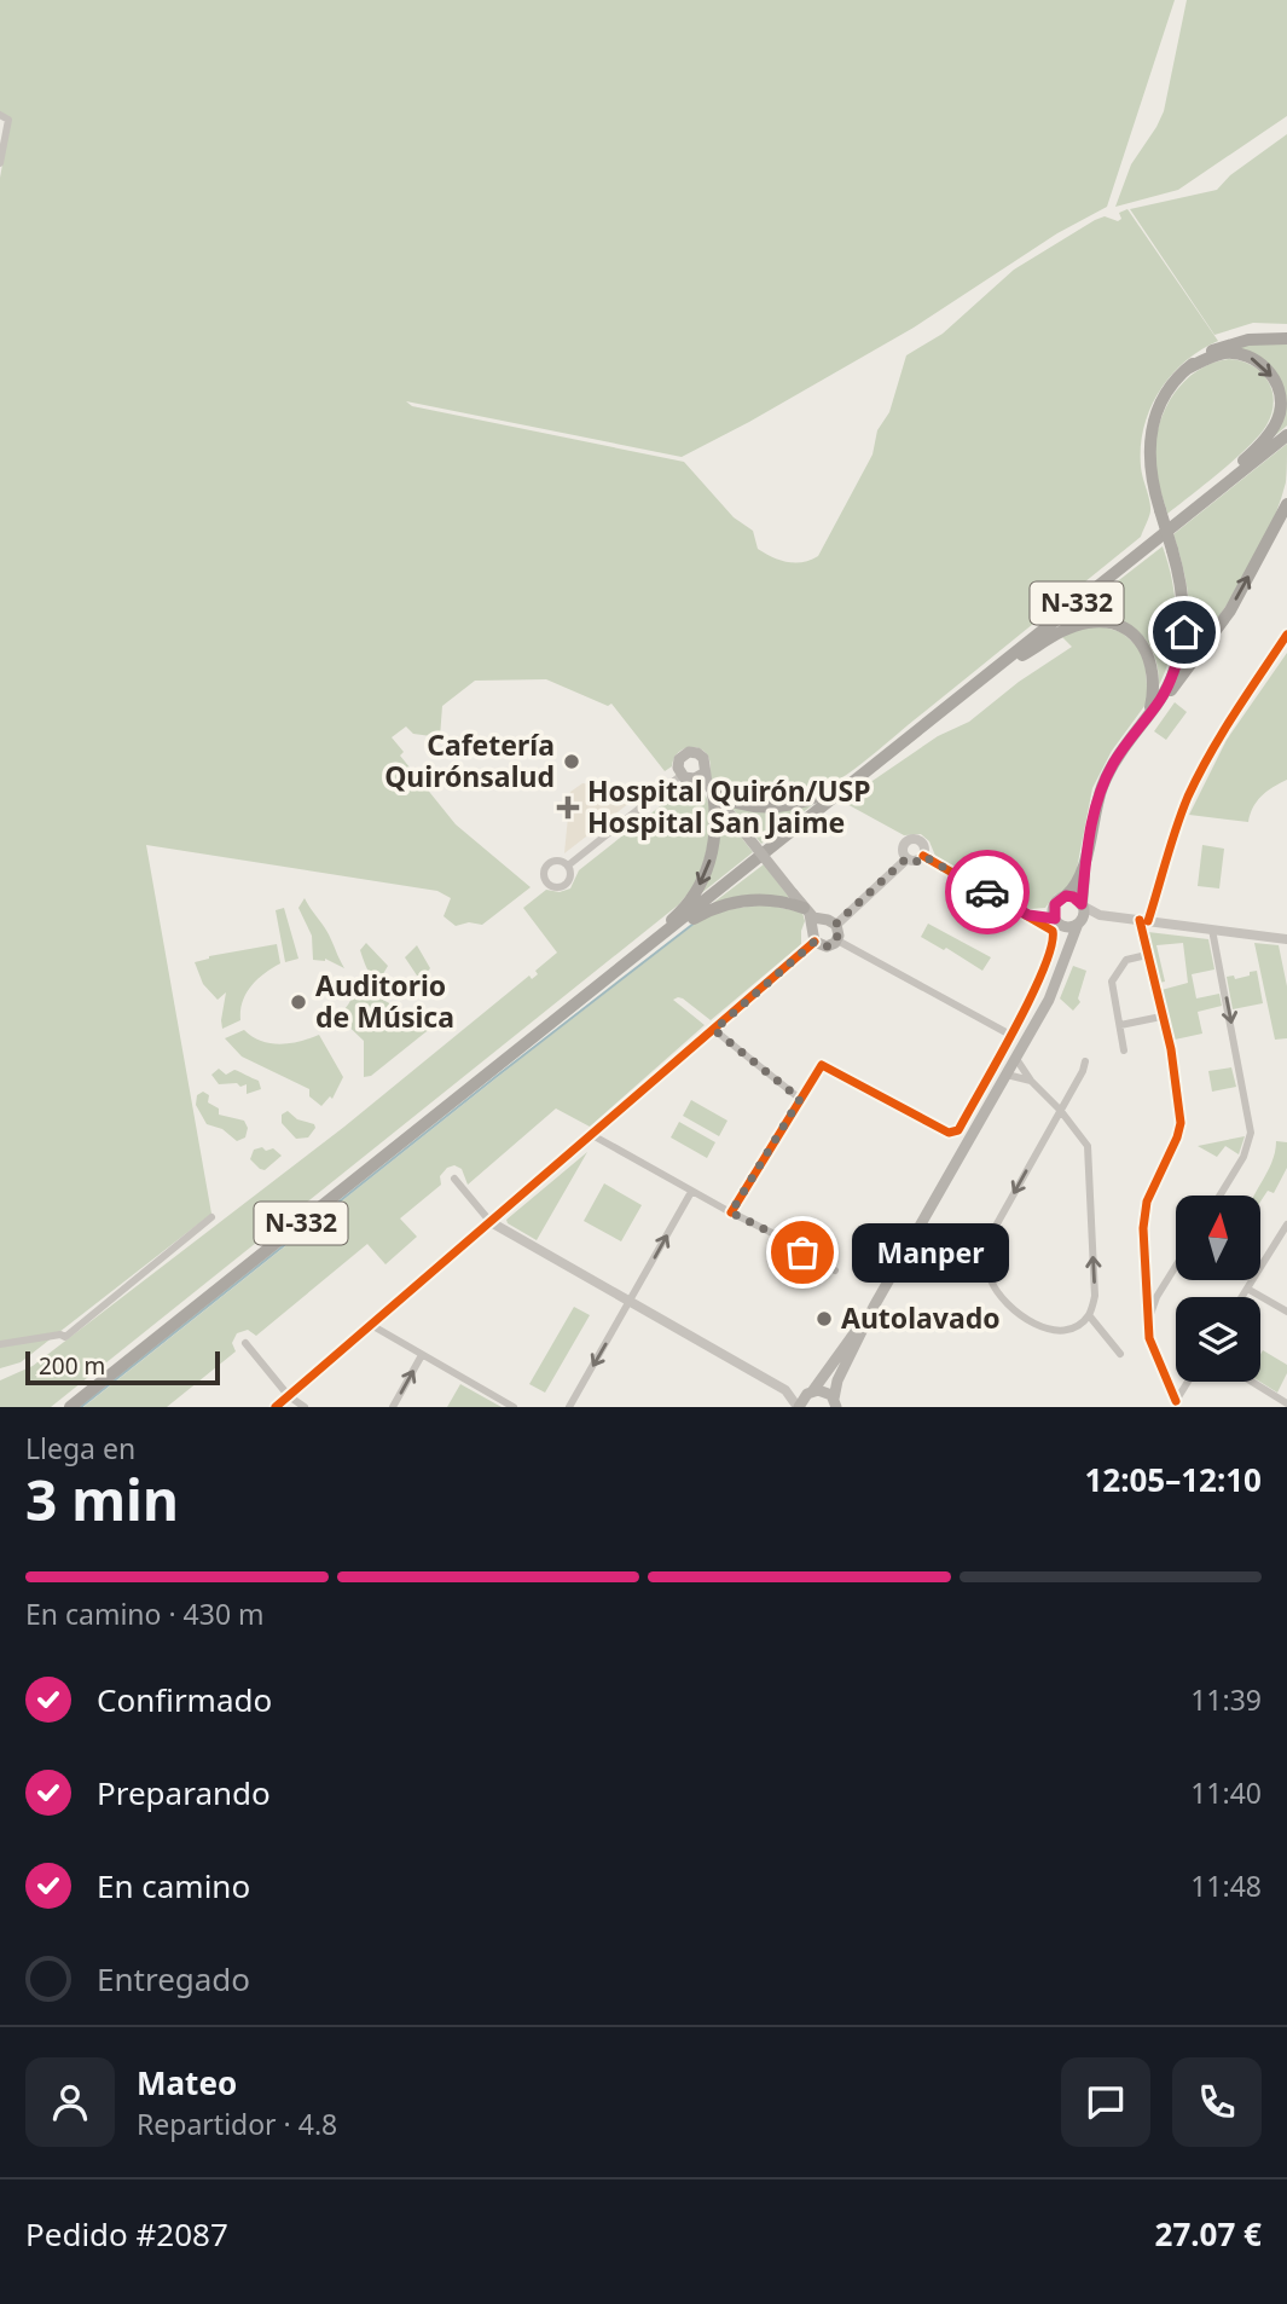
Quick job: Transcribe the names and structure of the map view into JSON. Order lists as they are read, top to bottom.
{
  "streets": {
    "highway": ["N-332"]
  },
  "places": {
    "other": [
      "Cafetería Quirónsalud",
      "Auditorio de Música",
      "Manper",
      "Autolavado"
    ],
    "health": ["Hospital Quirón/USP Hospital San Jaime"]
  },
  "scale_bar": "200 m",
  "north": "top",
  "page": {
    "bubble": "Manper",
    "scale": "200 m",
    "heading": ["3 min", "Llega en", "12:05–12:10"],
    "panel": [
      "Mateo",
      "Repartidor · 4.8",
      "Pedido #2087",
      "27.07 €"
    ],
    "bar": "En camino · 430 m",
    "list": [
      ["Confirmado", "11:39"],
      ["Preparando", "11:40"],
      ["En camino", "11:48"],
      "Entregado"
    ]
  }
}
